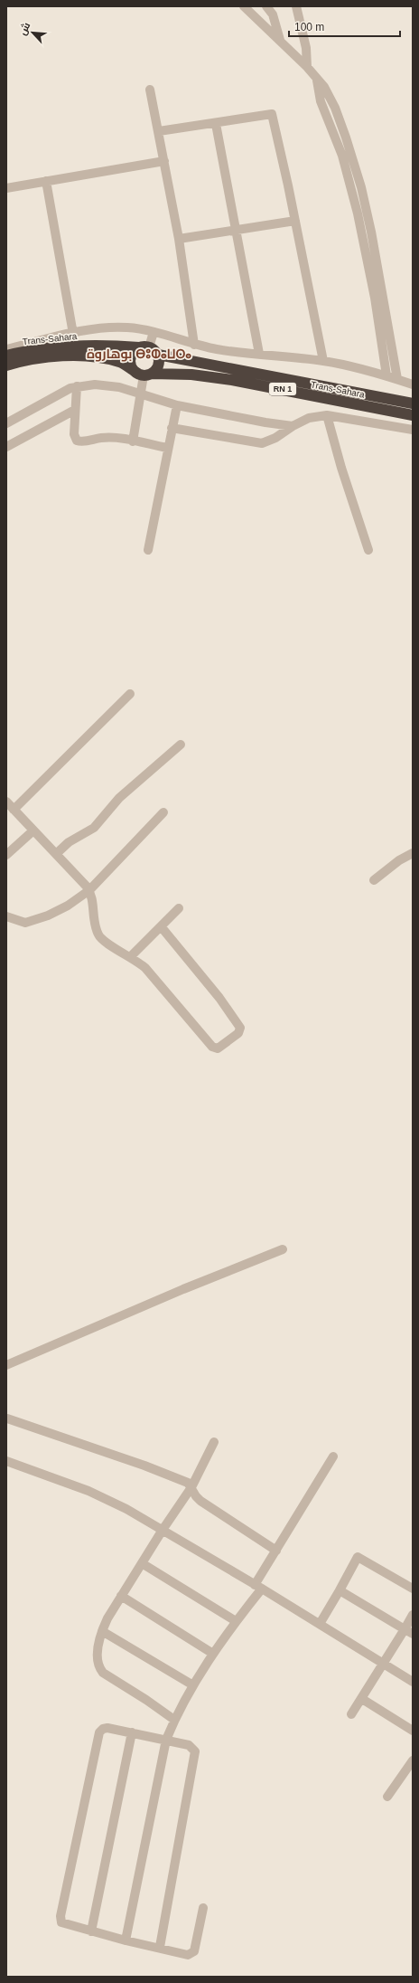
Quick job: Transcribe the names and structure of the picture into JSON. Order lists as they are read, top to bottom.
{
  "streets": {
    "highway": ["Trans-Sahara", "RN 1"]
  },
  "districts": ["بوهاروة ⴱⵓⵀⴰⵡⵔⴰ"],
  "scale_bar": "100 m",
  "north": "top left"
}
